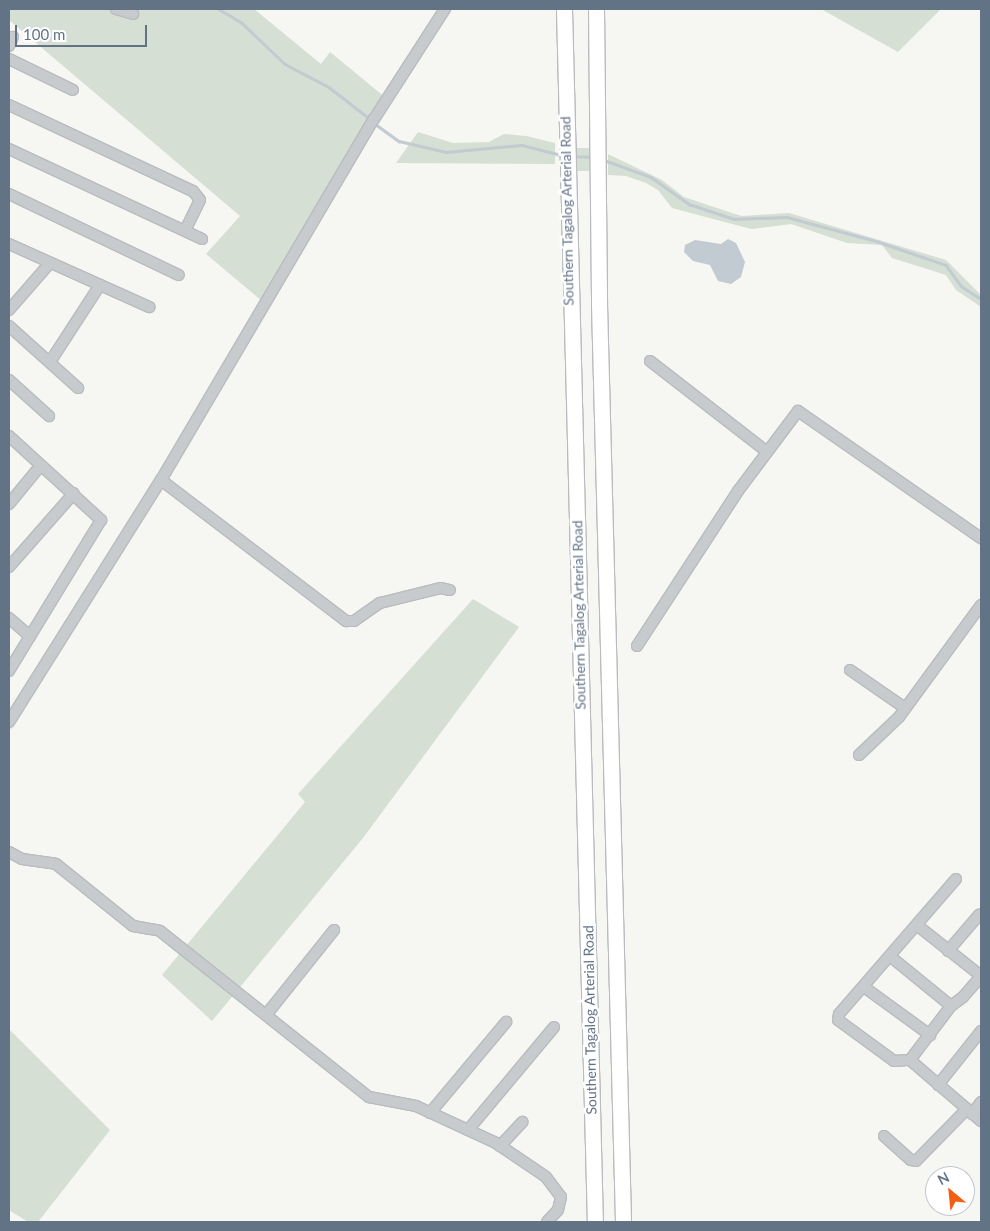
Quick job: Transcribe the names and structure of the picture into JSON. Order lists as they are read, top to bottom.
{
  "streets": {
    "highway": ["Southern Tagalog Arterial Road"]
  },
  "scale_bar": "100 m",
  "north": "top left"
}
